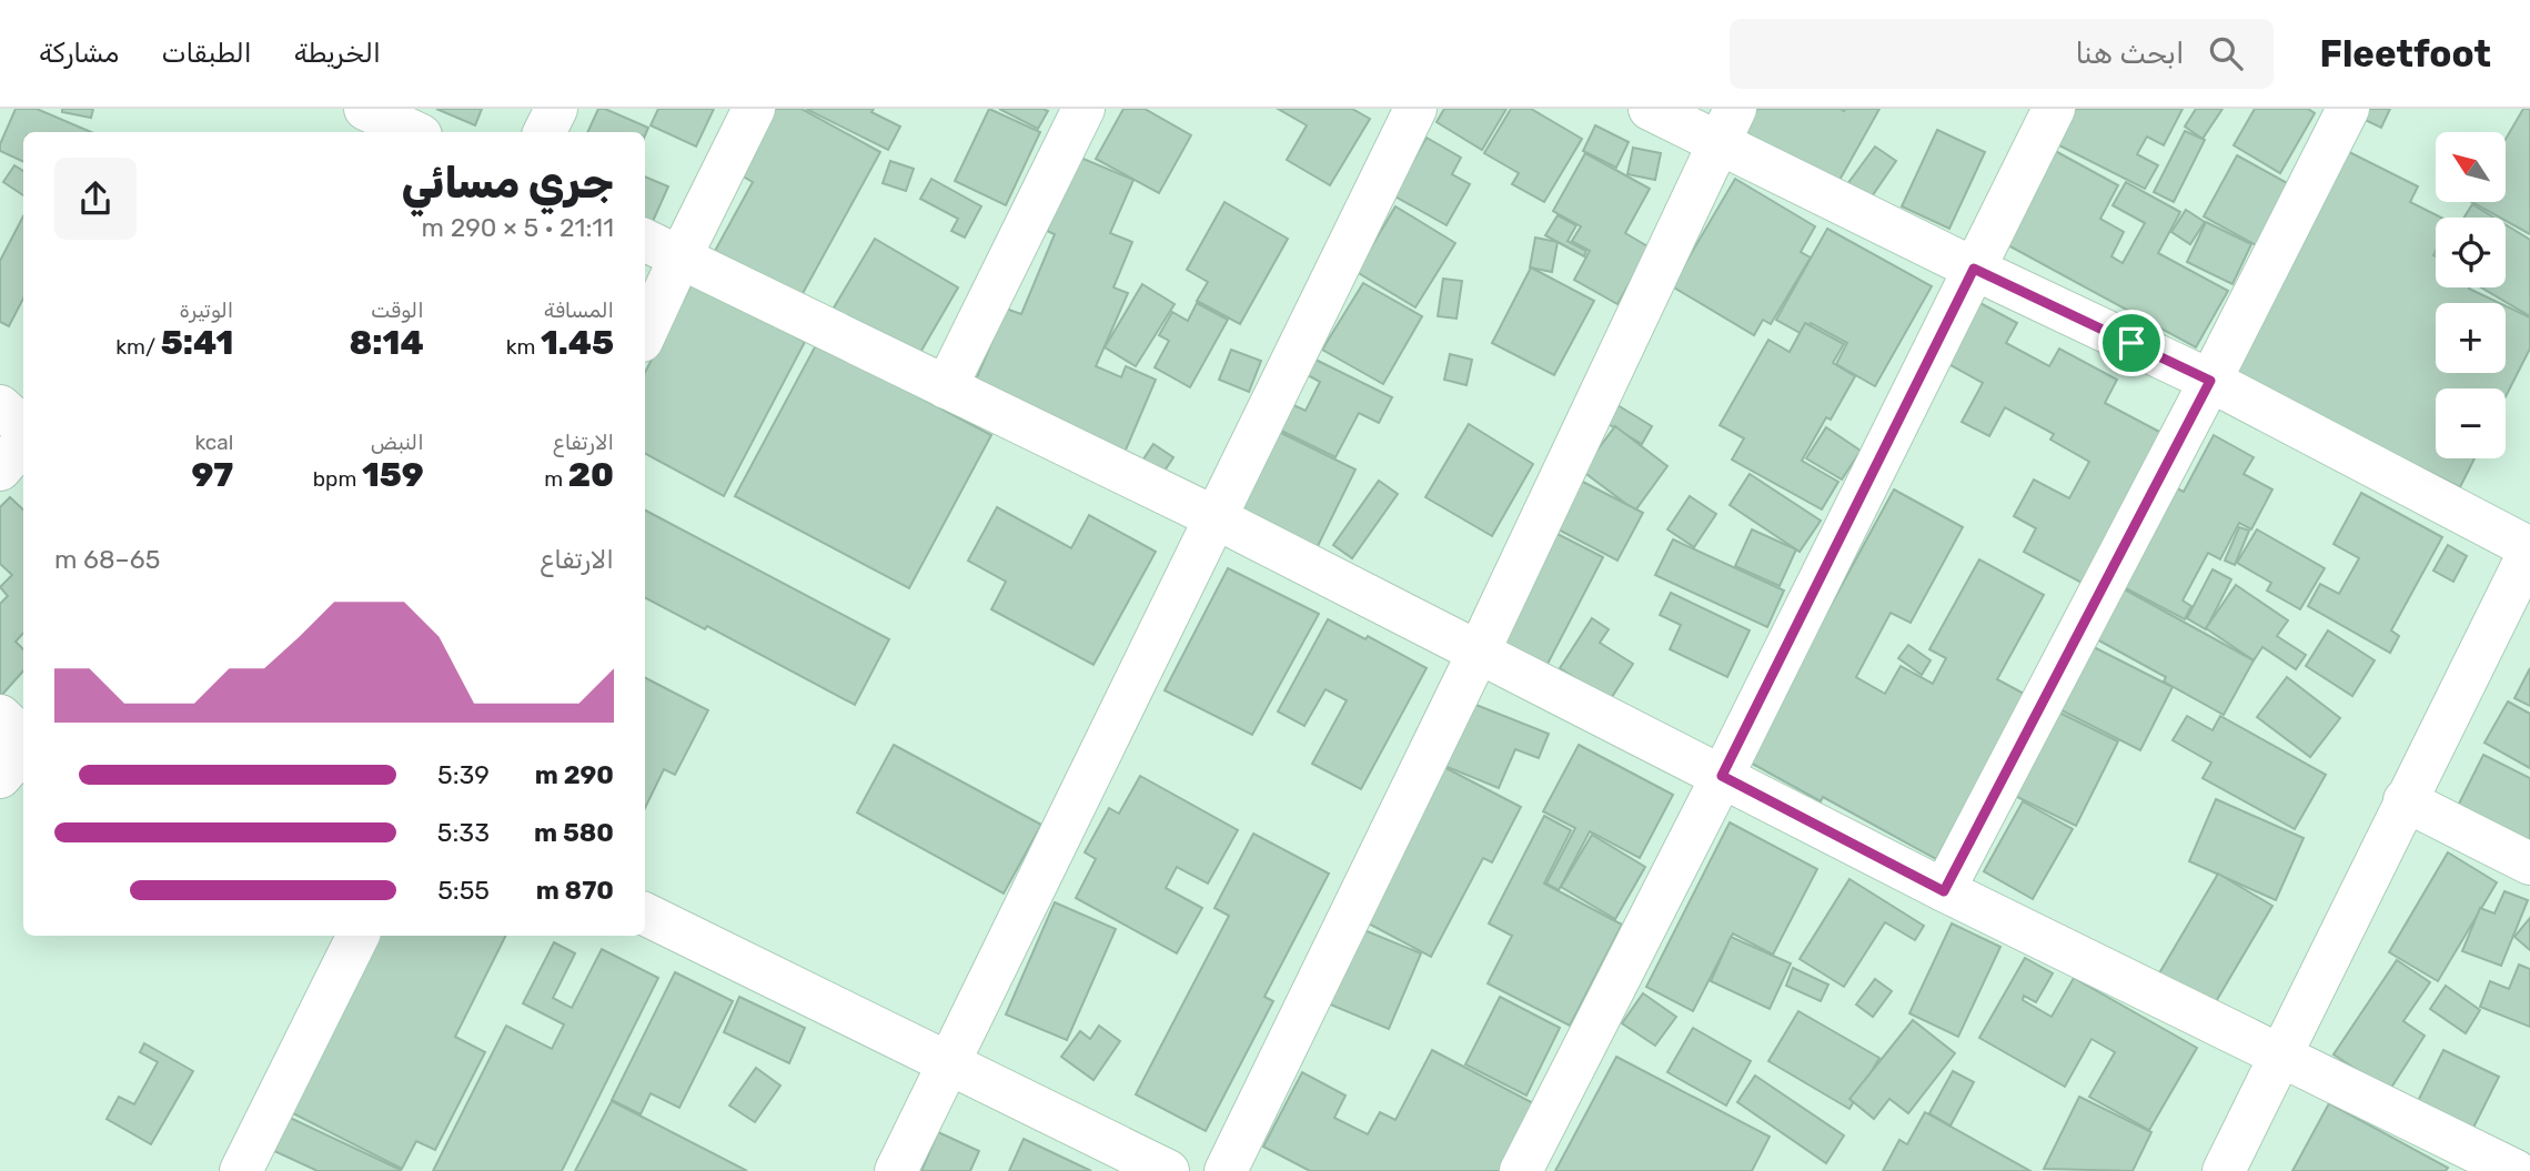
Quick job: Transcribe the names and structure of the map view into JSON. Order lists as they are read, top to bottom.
{
  "north": "top left",
  "page": {
    "header": "Fleetfoot",
    "search": "ابحث هنا",
    "nav": ["الخريطة", "الطبقات", "مشاركة"],
    "map_buttons": ["+", "−"],
    "heading": ["جري مسائي", "21:11 · 5 × 290 m"],
    "stats": [
      ["المسافة", "1.45 km"],
      ["الوقت", "8:14"],
      ["الوتيرة", "5:41 /km"],
      ["الارتفاع", "20 m"],
      ["النبض", "159 bpm"],
      ["kcal", "97"]
    ],
    "chart": ["الارتفاع", "65–68 m"],
    "list": [
      {
        "name": "290 m",
        "note": "5:39"
      },
      {
        "name": "580 m",
        "note": "5:33"
      },
      {
        "name": "870 m",
        "note": "5:55"
      }
    ]
  }
}
